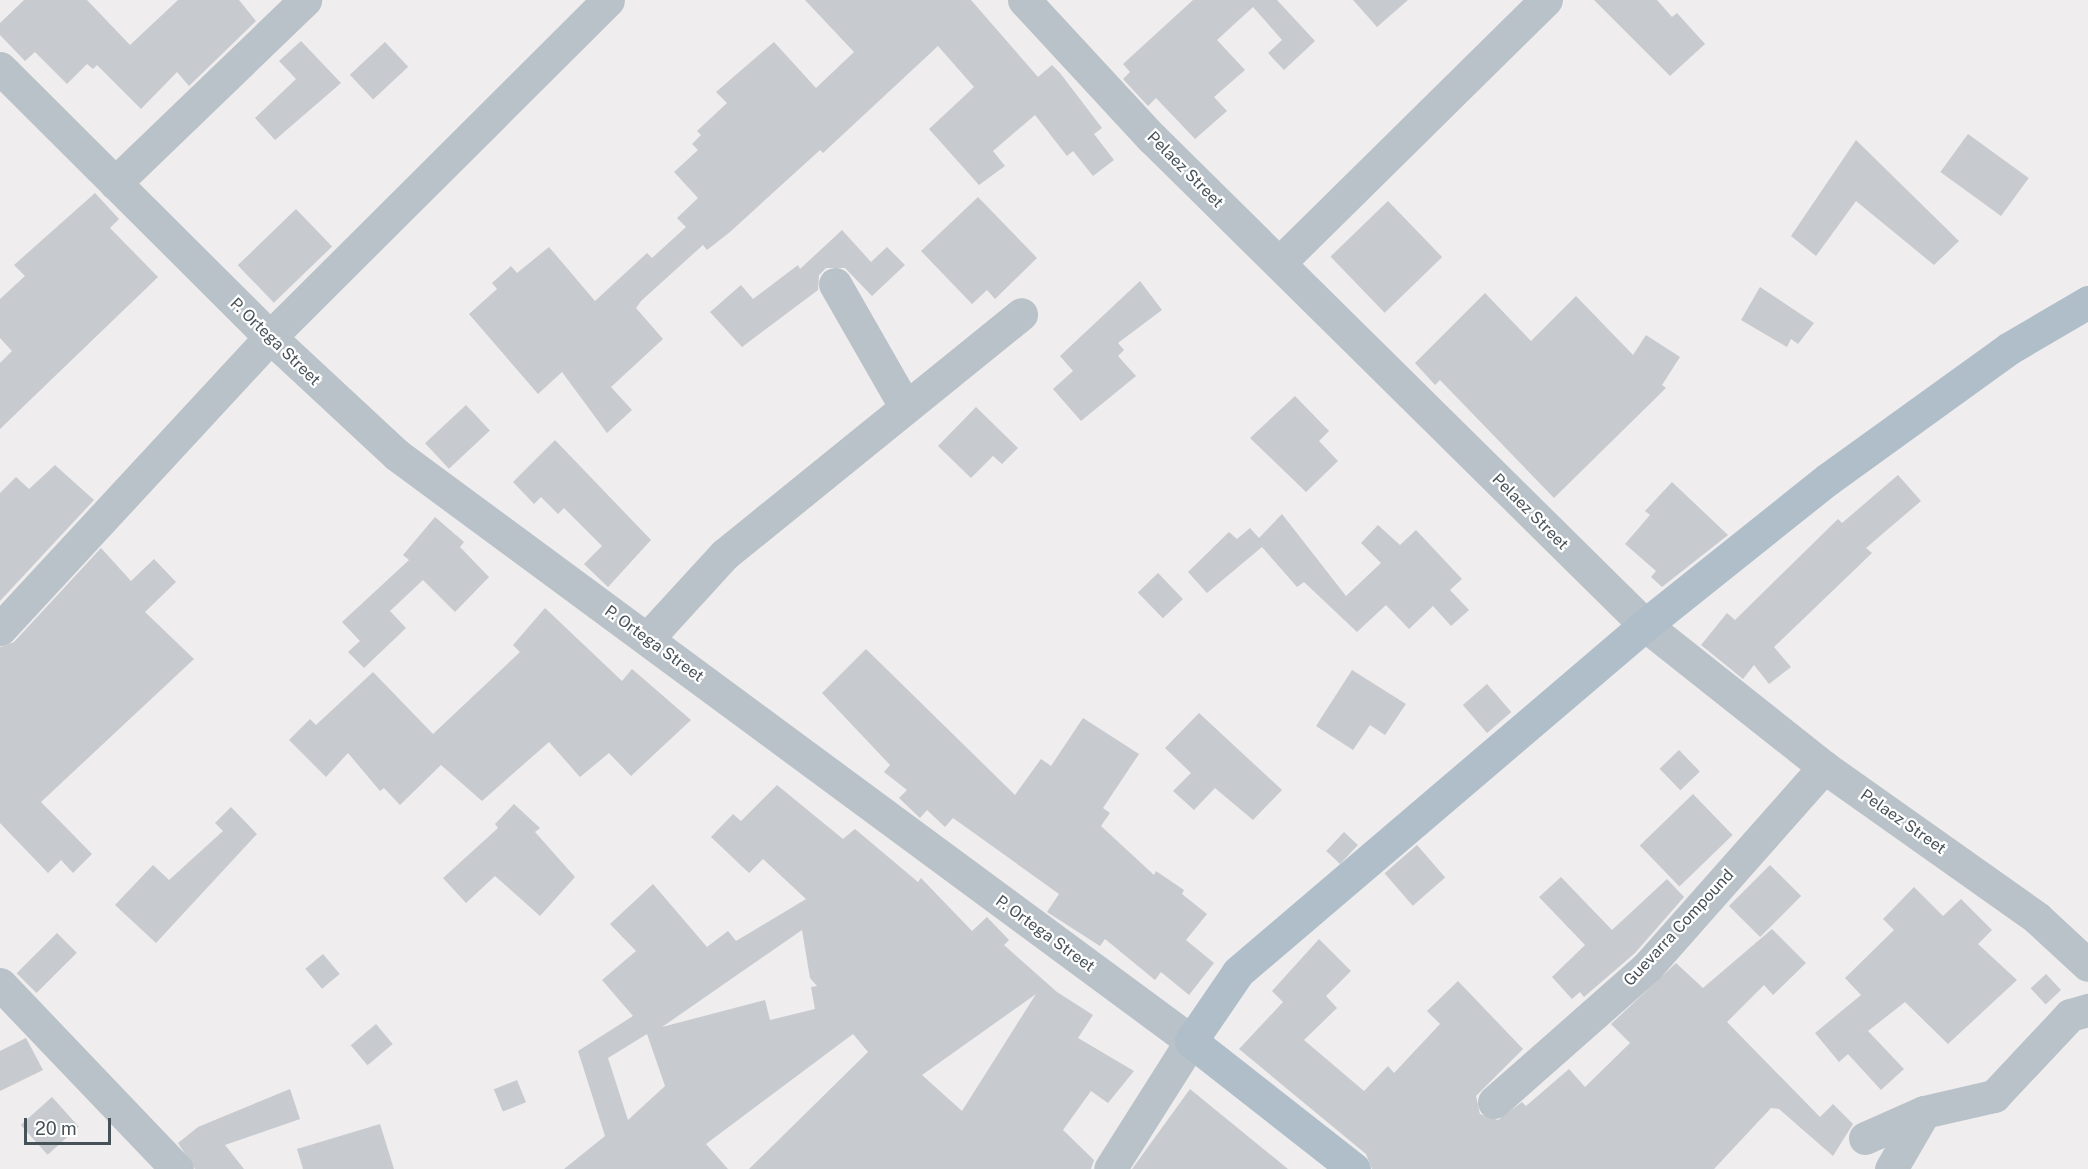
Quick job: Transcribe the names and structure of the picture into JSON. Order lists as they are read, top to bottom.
{
  "streets": {
    "main road": ["P. Ortega Street"],
    "street": ["Pelaez Street", "Guevarra Compound"]
  },
  "crossings": [
    ["Pelaez Street", "Guevarra Compound"]
  ],
  "scale_bar": "20 m"
}
